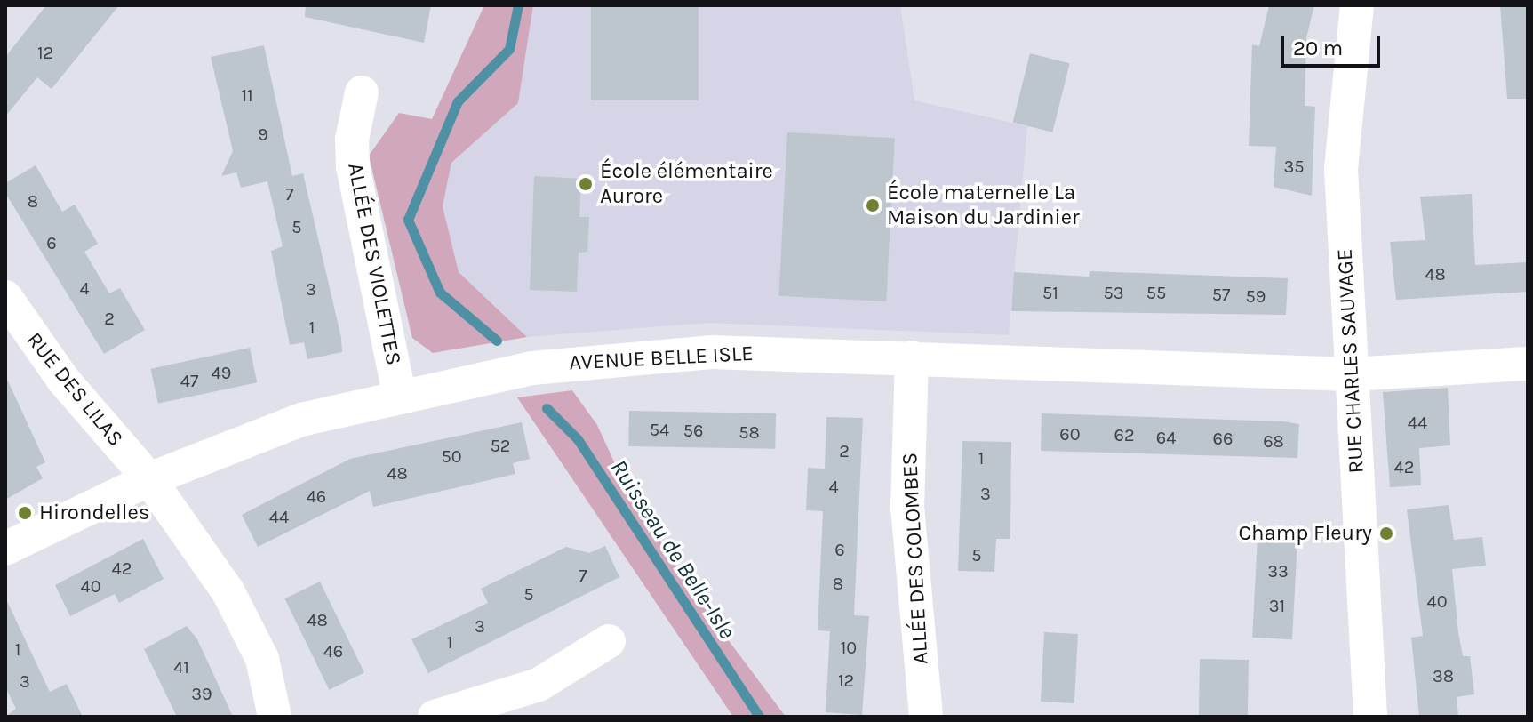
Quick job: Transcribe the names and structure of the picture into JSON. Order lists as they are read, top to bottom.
{
  "streets": {
    "street": [
      "ALLÉE DES VIOLETTES",
      "AVENUE BELLE ISLE",
      "RUE CHARLES SAUVAGE",
      "RUE DES LILAS",
      "ALLÉE DES COLOMBES"
    ]
  },
  "crossings": [
    ["ALLÉE DES VIOLETTES", "AVENUE BELLE ISLE"],
    ["AVENUE BELLE ISLE", "RUE CHARLES SAUVAGE"],
    ["AVENUE BELLE ISLE", "RUE DES LILAS"],
    ["AVENUE BELLE ISLE", "ALLÉE DES COLOMBES"]
  ],
  "water": ["Ruisseau de Belle-Isle"],
  "places": [
    "École élémentaire Aurore",
    "École maternelle La Maison du Jardinier",
    "Hirondelles",
    "Champ Fleury"
  ],
  "house_numbers": [
    "12",
    "11",
    "9",
    "35",
    "7",
    "8",
    "5",
    "6",
    "48",
    "4",
    "3",
    "51",
    "53",
    "55",
    "57",
    "59",
    "2",
    "1",
    "49",
    "47",
    "44",
    "54",
    "56",
    "58",
    "60",
    "62",
    "64",
    "66",
    "68",
    "52",
    "2",
    "50",
    "1",
    "42",
    "48",
    "4",
    "3",
    "46",
    "44",
    "6",
    "5",
    "42",
    "33",
    "7",
    "8",
    "40",
    "5",
    "40",
    "31",
    "48",
    "3",
    "1",
    "10",
    "1",
    "46",
    "41",
    "38",
    "12",
    "3",
    "39"
  ],
  "scale_bar": "20 m"
}
